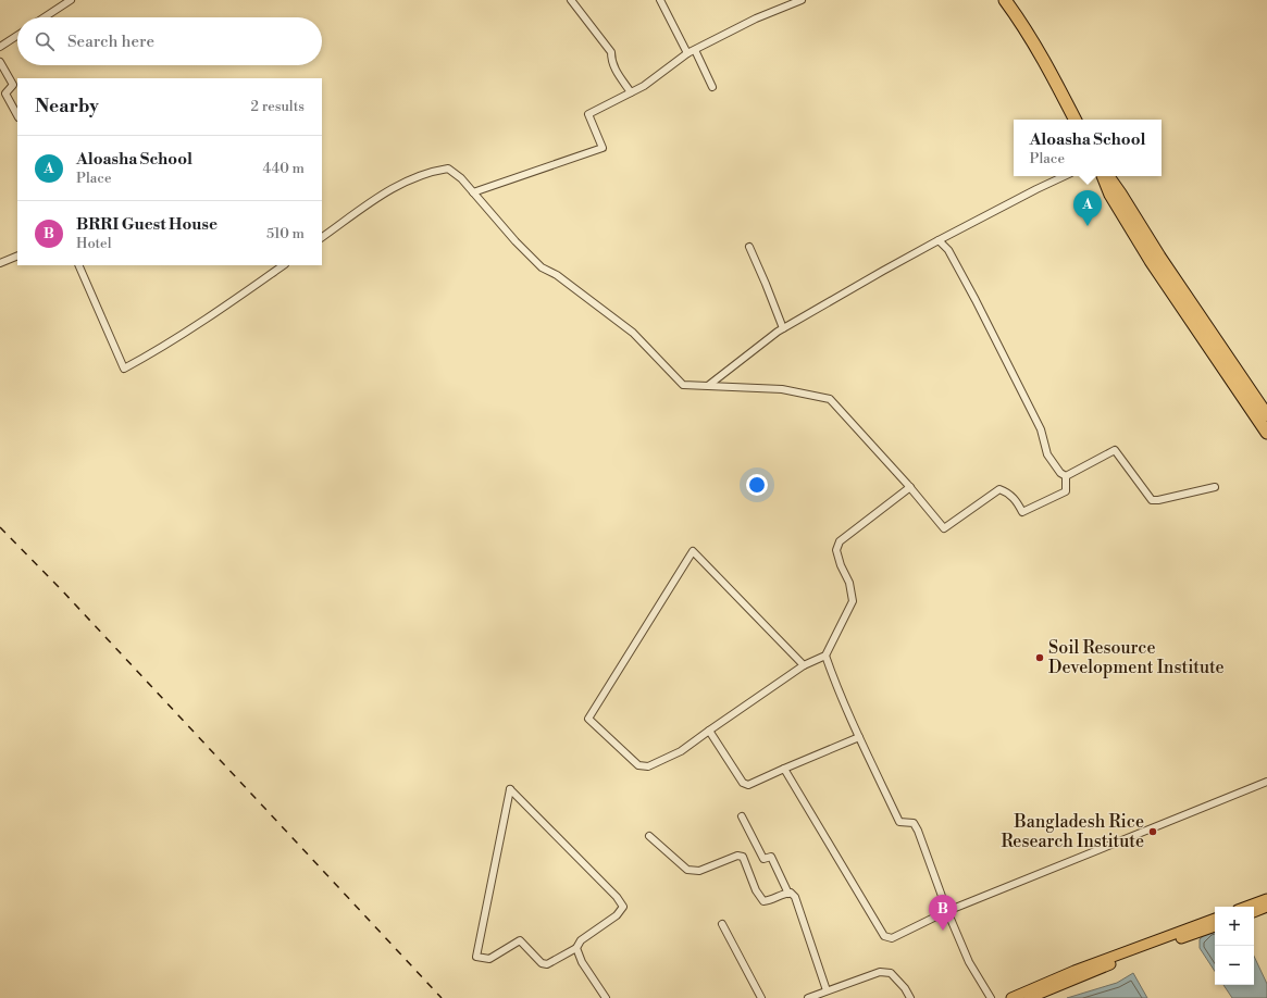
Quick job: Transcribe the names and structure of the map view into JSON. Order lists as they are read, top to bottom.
{
  "places": ["Soil Resource Development Institute", "Bangladesh Rice Research Institute"],
  "page": {
    "search": "Search here",
    "heading": ["Nearby", "2 results"],
    "popup": ["Aloasha School", "Place"],
    "list": [
      {
        "mark": "A",
        "name": "Aloasha School",
        "note": "Place",
        "value": "440 m"
      },
      {
        "mark": "B",
        "name": "BRRI Guest House",
        "note": "Hotel",
        "value": "510 m"
      }
    ],
    "pins": ["A", "B"],
    "map_buttons": ["+", "−"]
  }
}
